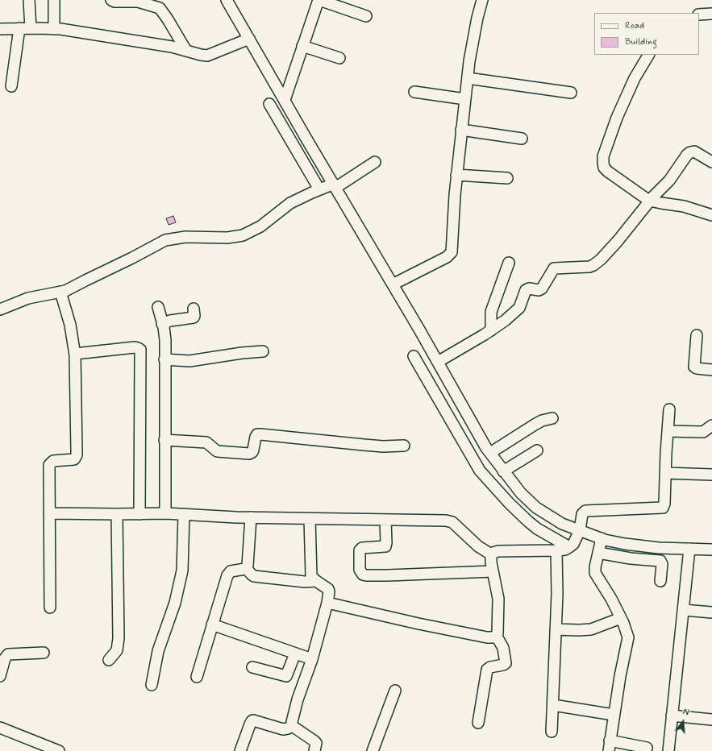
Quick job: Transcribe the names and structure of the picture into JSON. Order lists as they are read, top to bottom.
{
  "legend": ["Road", "Building"],
  "north": "top"
}
